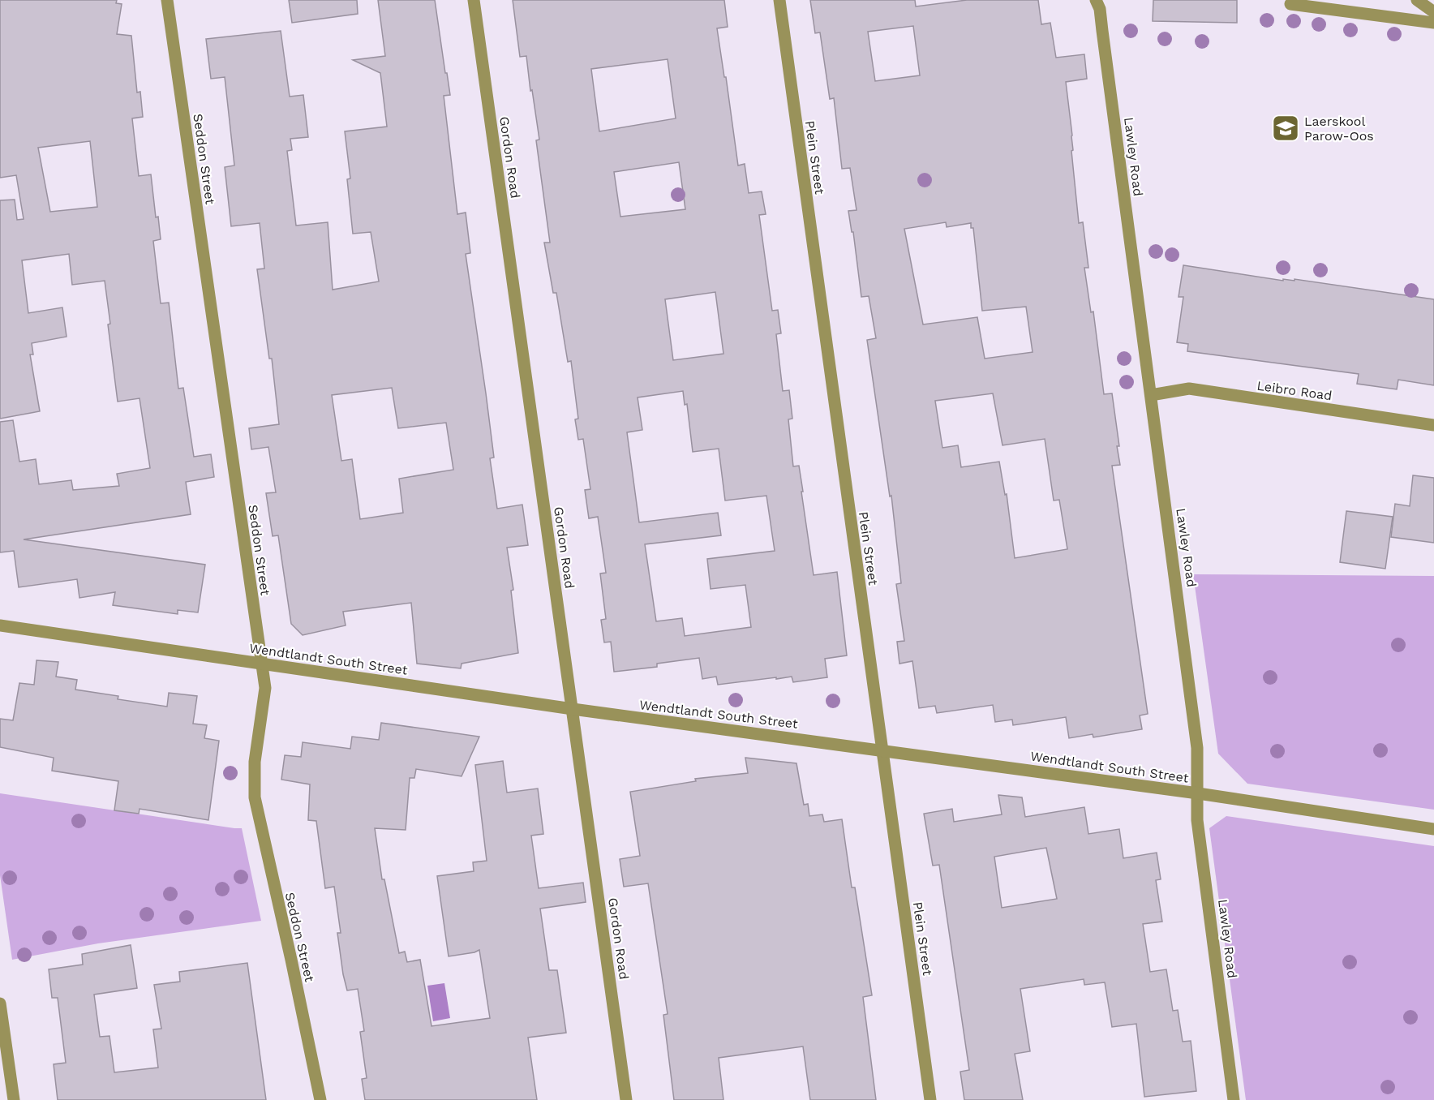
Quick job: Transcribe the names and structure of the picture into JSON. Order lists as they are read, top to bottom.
{
  "streets": {
    "street": [
      "Lawley Road",
      "Gordon Road",
      "Plein Street",
      "Seddon Street",
      "Leibro Road",
      "Wendtlandt South Street"
    ]
  },
  "crossings": [
    ["Lawley Road", "Leibro Road"],
    ["Lawley Road", "Wendtlandt South Street"],
    ["Gordon Road", "Wendtlandt South Street"],
    ["Plein Street", "Wendtlandt South Street"],
    ["Seddon Street", "Wendtlandt South Street"]
  ],
  "places": {
    "school or university": ["Laerskool Parow-Oos"]
  }
}
